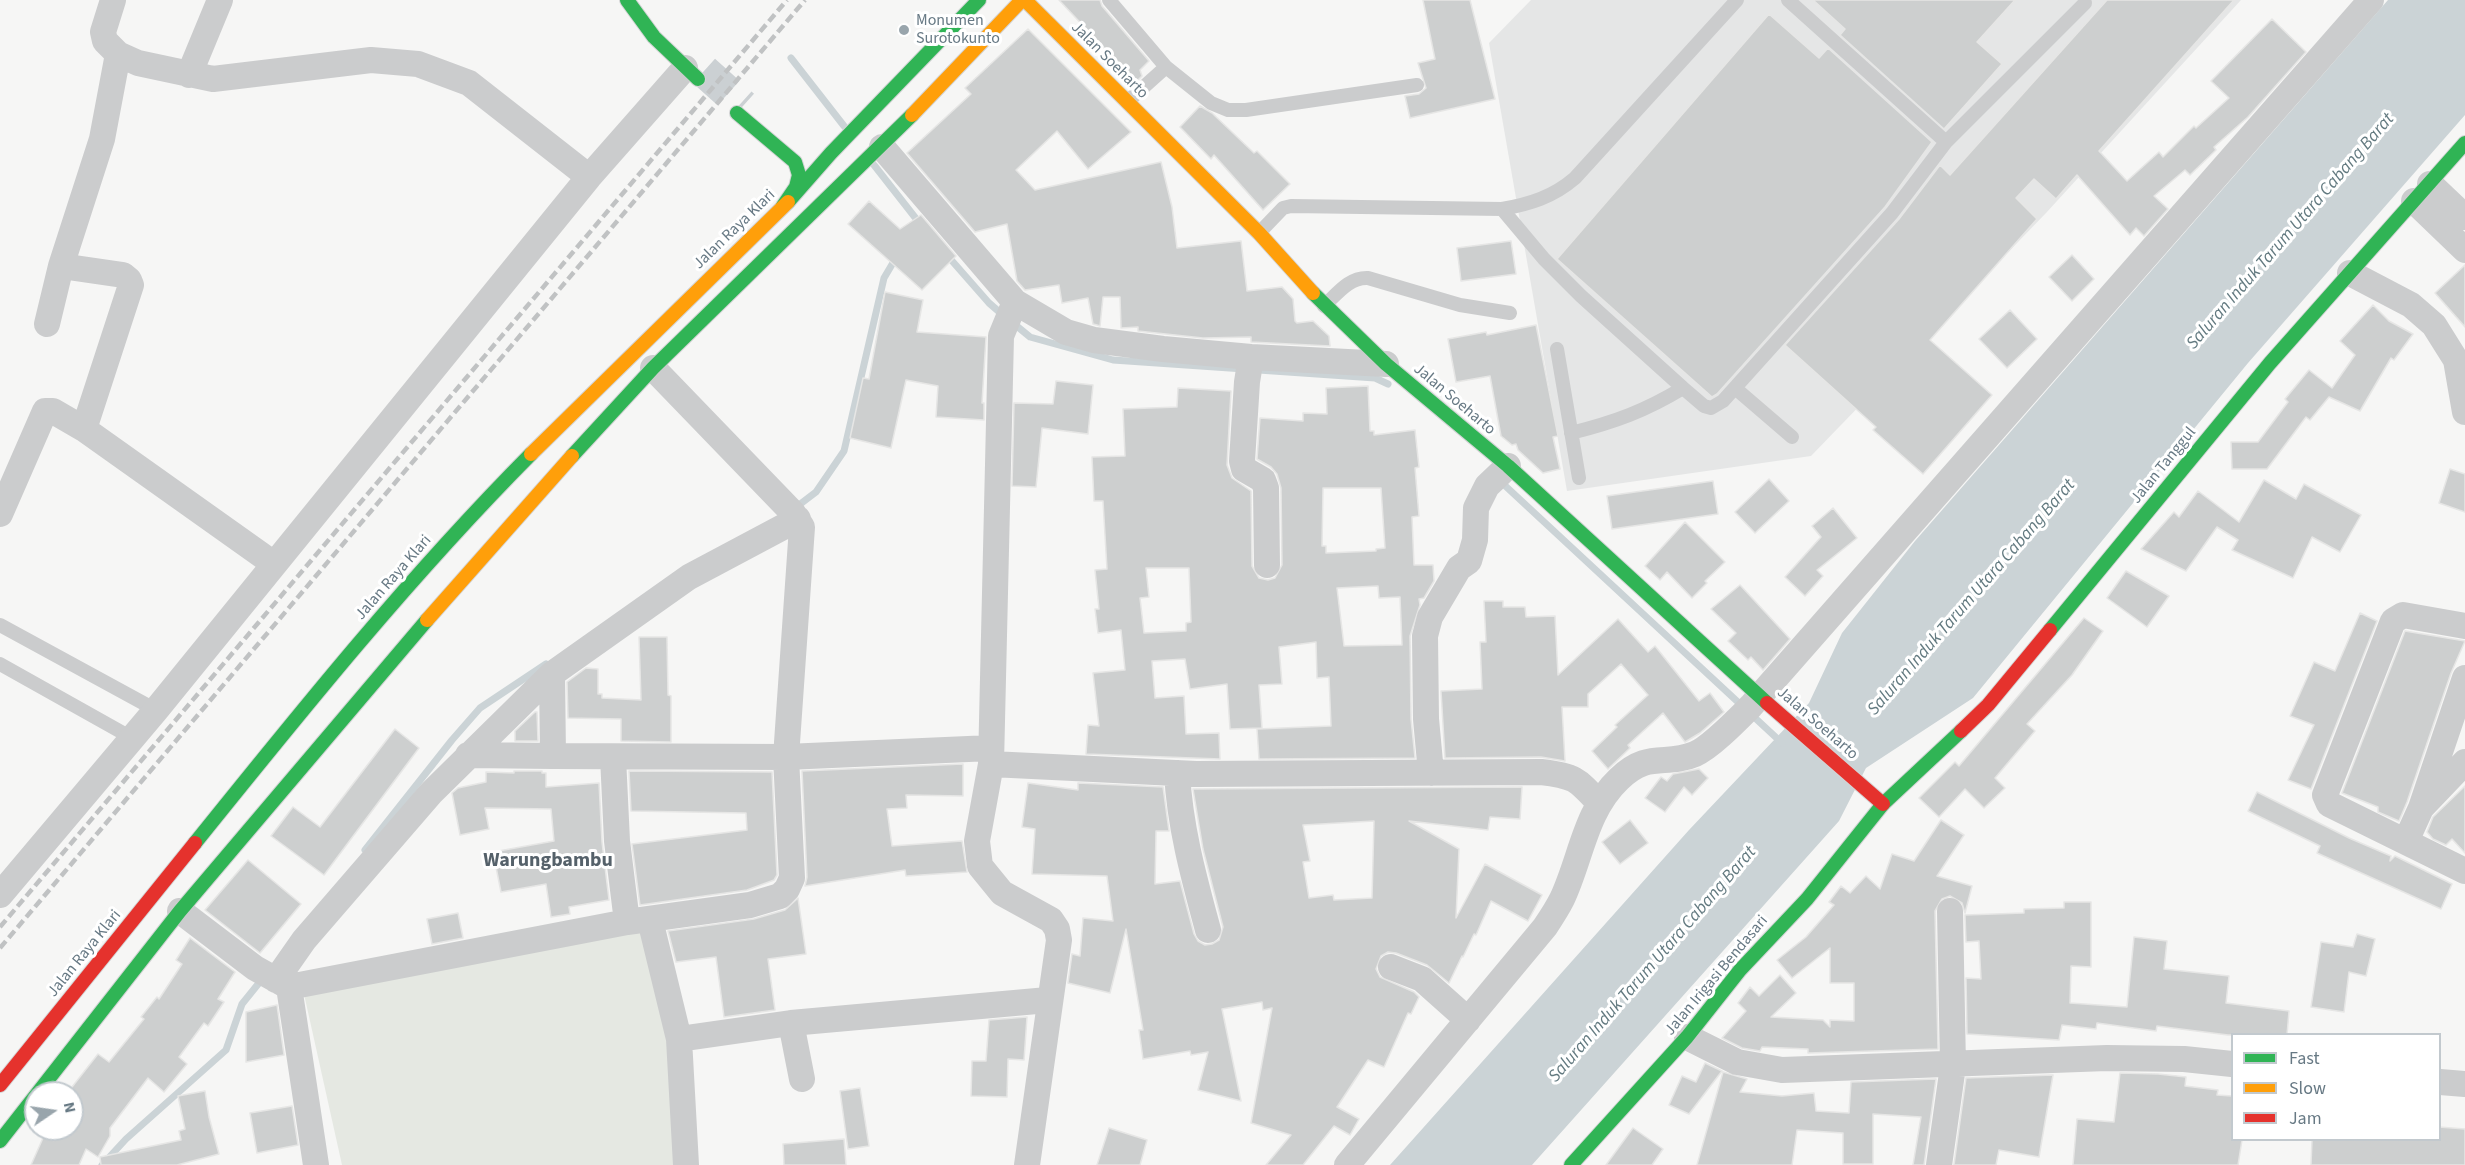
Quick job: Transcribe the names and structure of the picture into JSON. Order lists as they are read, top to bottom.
{
  "streets": {
    "main road": [
      "Jalan Soeharto",
      "Jalan Raya Klari",
      "Jalan Tanggul",
      "Jalan Irigasi Bendasari"
    ]
  },
  "crossings": [
    ["Jalan Soeharto", "Jalan Tanggul"],
    ["Jalan Soeharto", "Jalan Irigasi Bendasari"],
    ["Jalan Tanggul", "Jalan Irigasi Bendasari"]
  ],
  "districts": ["Warungbambu"],
  "water": ["Saluran Induk Tarum Utara Cabang Barat"],
  "places": ["Monumen Surotokunto"],
  "legend": ["Fast", "Slow", "Jam"],
  "north": "right"
}
